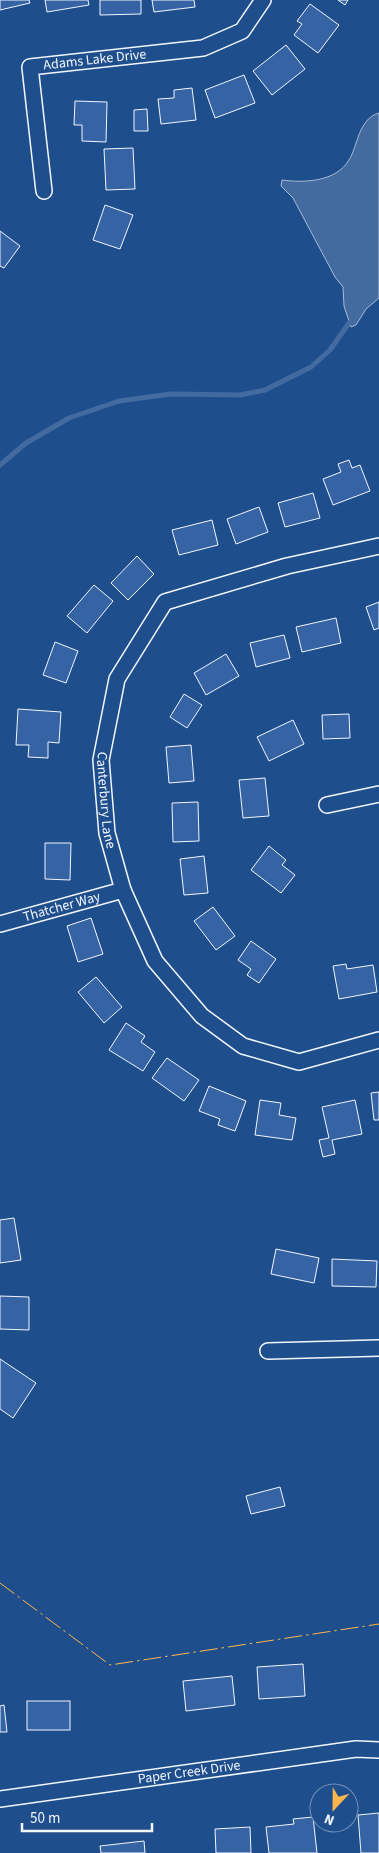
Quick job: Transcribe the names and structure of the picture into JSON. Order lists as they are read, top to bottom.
{
  "streets": {
    "street": [
      "Adams Lake Drive",
      "Canterbury Lane",
      "Thatcher Way",
      "Paper Creek Drive"
    ]
  },
  "crossings": [
    ["Canterbury Lane", "Thatcher Way"]
  ],
  "scale_bar": "50 m",
  "north": "bottom"
}
